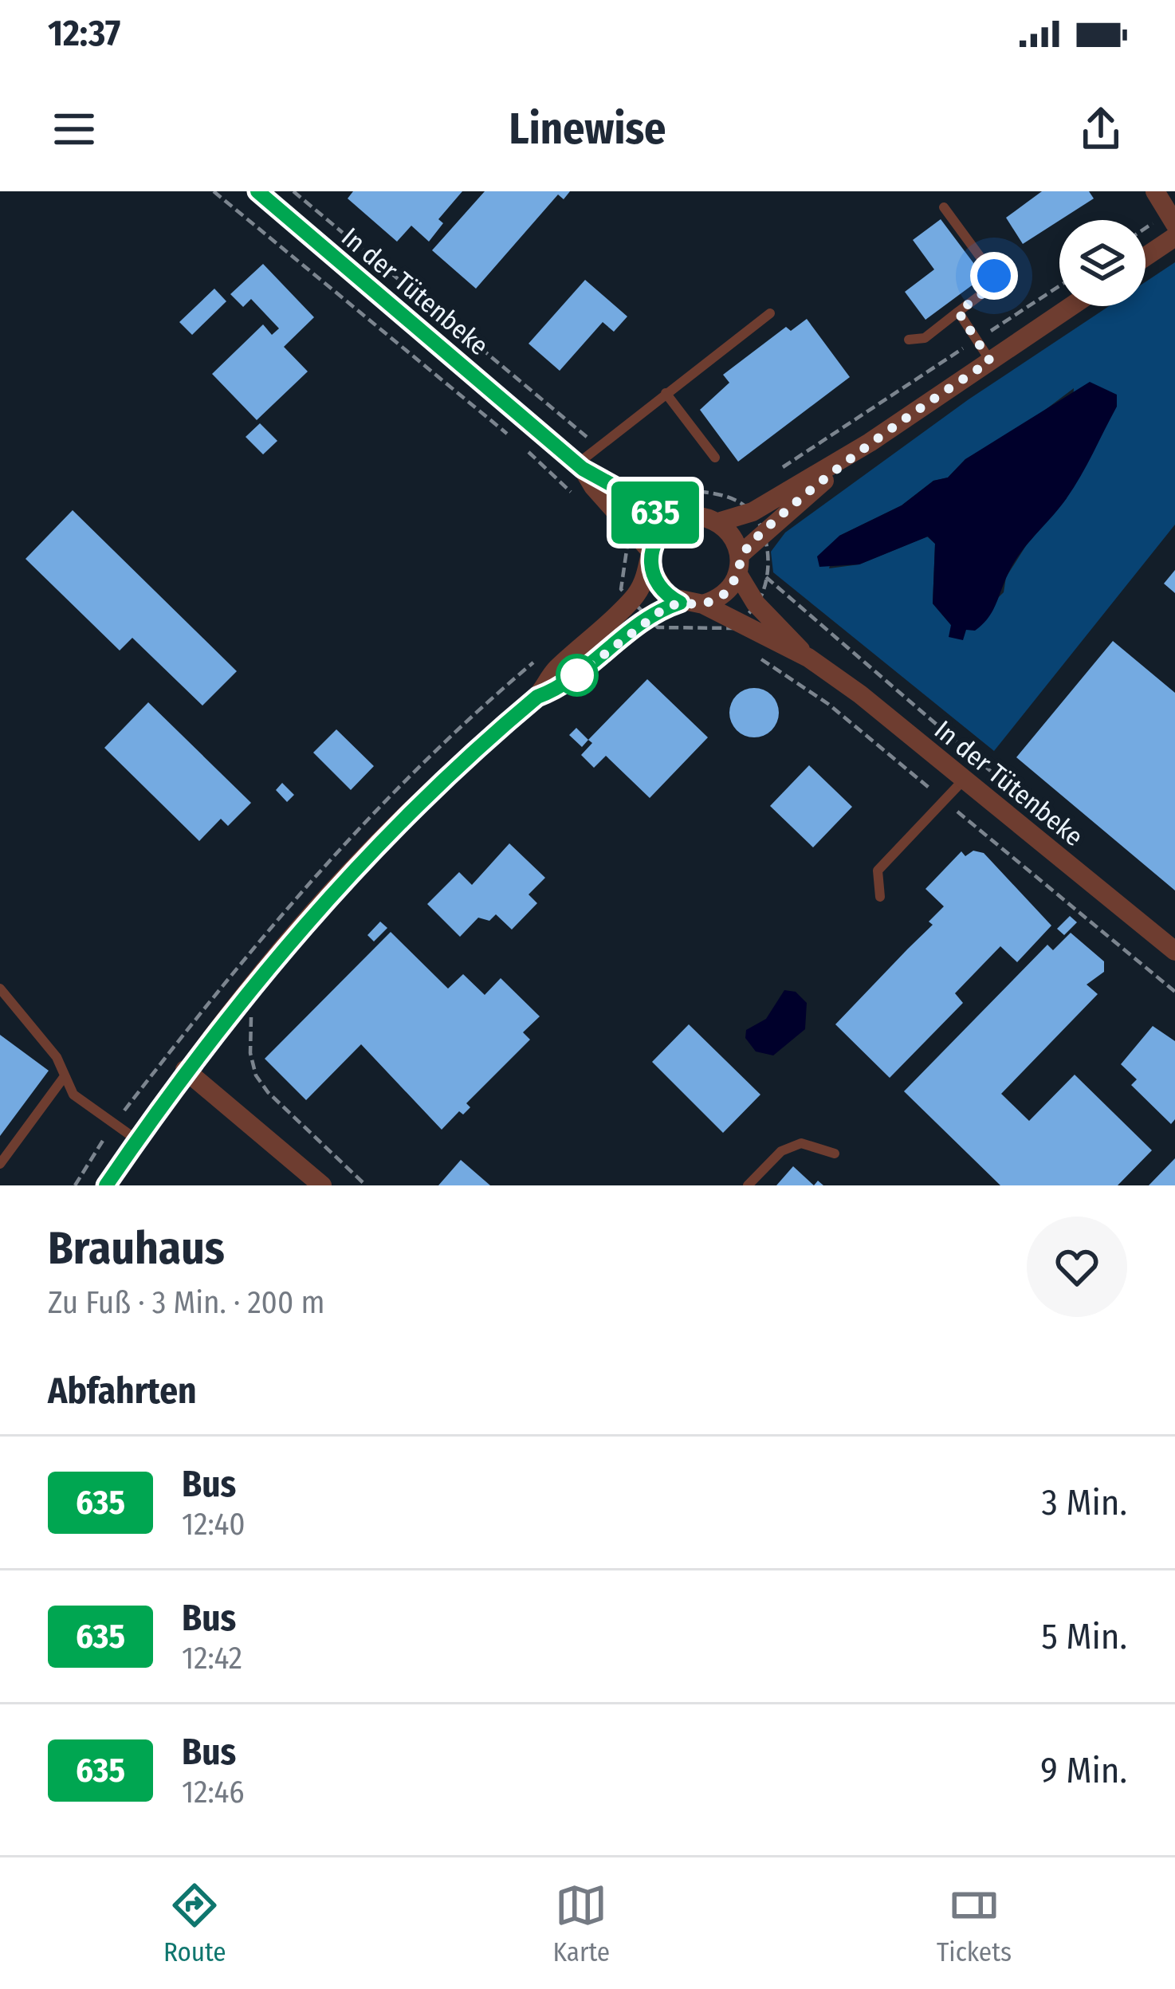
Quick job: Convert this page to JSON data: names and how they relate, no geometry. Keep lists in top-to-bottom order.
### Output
{
  "streets": {
    "street": ["In der Tütenbeke"]
  },
  "lines": ["bus line 635"],
  "page": {
    "status": "12:37",
    "header": "Linewise",
    "on_map": "635",
    "heading": [
      ["Brauhaus", "Zu Fuß · 3 Min. · 200 m"],
      "Abfahrten"
    ],
    "list": [
      {
        "mark": "635",
        "name": "Bus",
        "note": "12:40",
        "value": "3 Min."
      },
      {
        "mark": "635",
        "name": "Bus",
        "note": "12:42",
        "value": "5 Min."
      },
      {
        "mark": "635",
        "name": "Bus",
        "note": "12:46",
        "value": "9 Min."
      }
    ],
    "tabs": ["Route", "Karte", "Tickets"]
  }
}
